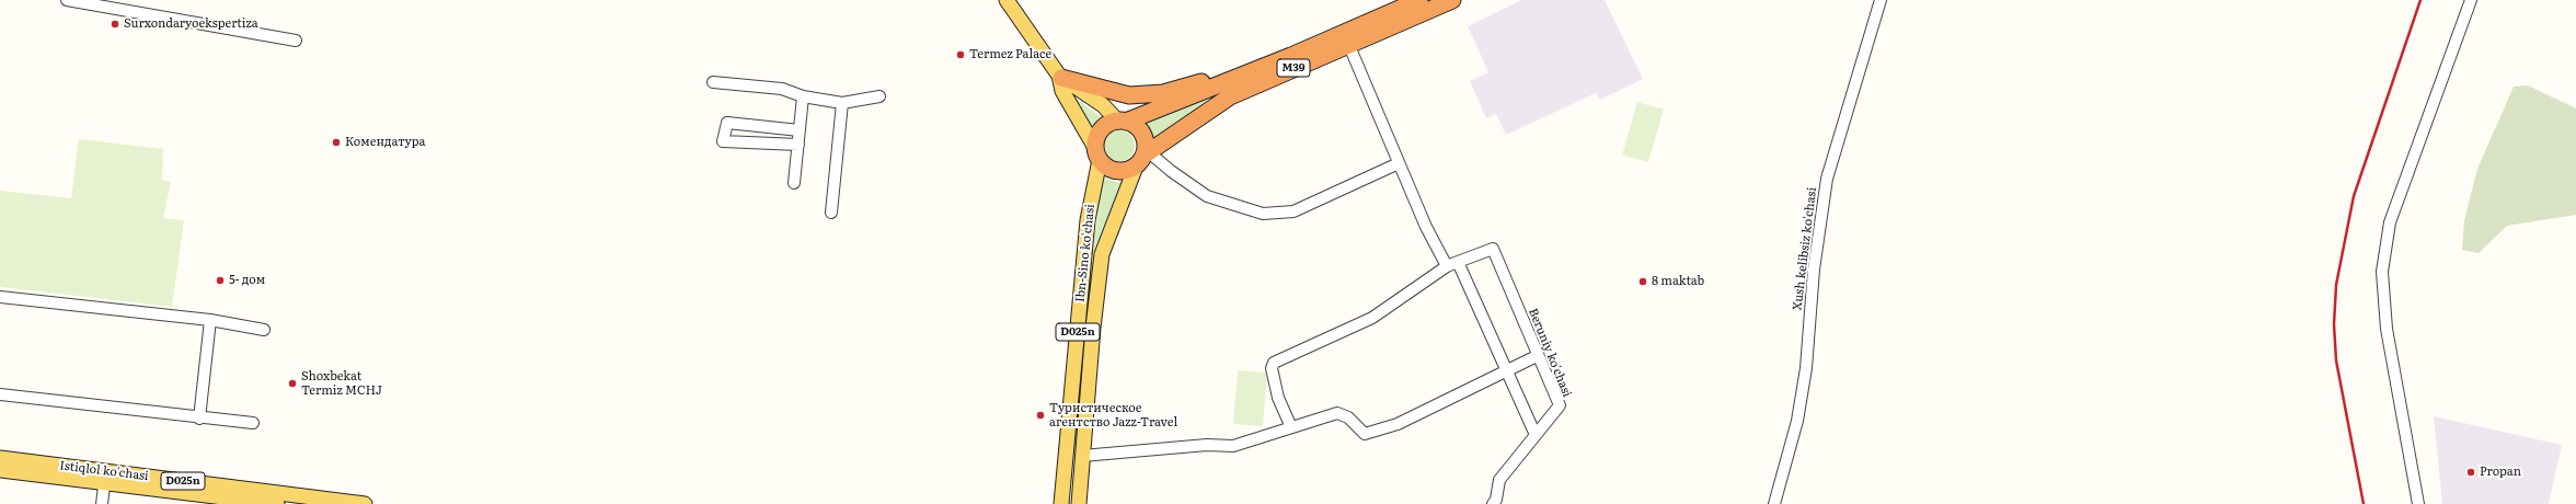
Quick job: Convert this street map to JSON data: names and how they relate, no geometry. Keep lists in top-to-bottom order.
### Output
{
  "streets": {
    "highway": ["M39"],
    "main road": ["Ibn-Sino ko'chasi", "D025n", "Istiqlol ko'chasi"],
    "street": ["Xush kelibsiz ko'chasi", "Beruniy ko'chasi"]
  },
  "crossings": [
    ["M39", "Ibn-Sino ko'chasi"]
  ],
  "places": [
    "Surxondaryoekspertiza",
    "Termez Palace",
    "Комендатура",
    "5- дом",
    "8 maktab",
    "Shoxbekat Termiz MCHJ",
    "Туристическое агентство Jazz-Travel",
    "Propan"
  ]
}
